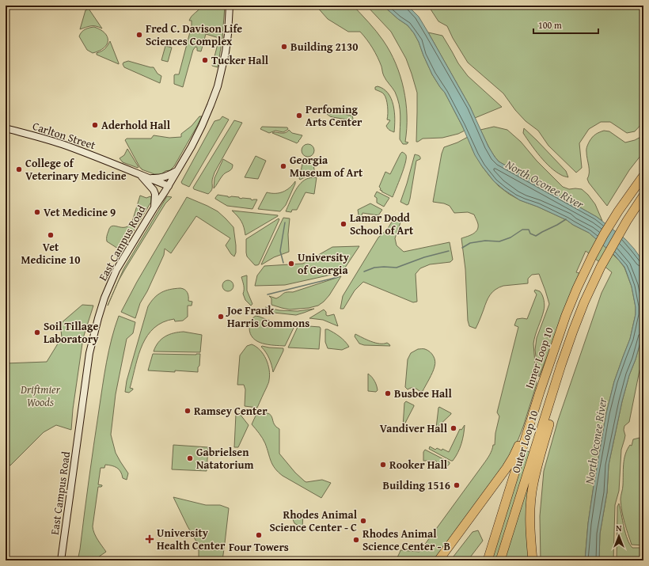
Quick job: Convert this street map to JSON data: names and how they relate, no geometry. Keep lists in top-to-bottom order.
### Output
{
  "streets": {
    "highway": ["Inner Loop 10", "Outer Loop 10"],
    "main road": ["Carlton Street", "East Campus Road"]
  },
  "crossings": [
    ["Carlton Street", "East Campus Road"]
  ],
  "water": ["North Oconee River"],
  "parks": ["Driftmier Woods"],
  "places": {
    "other": [
      "Fred C. Davison Life Sciences Complex",
      "Building 2130",
      "Tucker Hall",
      "Perfoming Arts Center",
      "Aderhold Hall",
      "Georgia Museum of Art",
      "College of Veterinary Medicine",
      "Vet Medicine 9",
      "Lamar Dodd School of Art",
      "Vet Medicine 10",
      "University of Georgia",
      "Joe Frank Harris Commons",
      "Soil Tillage Laboratory",
      "Busbee Hall",
      "Ramsey Center",
      "Vandiver Hall",
      "Gabrielsen Natatorium",
      "Rooker Hall",
      "Building 1516",
      "Rhodes Animal Science Center - C",
      "Four Towers",
      "Rhodes Animal Science Center - B"
    ],
    "health": ["University Health Center"]
  },
  "scale_bar": "100 m",
  "north": "top"
}
